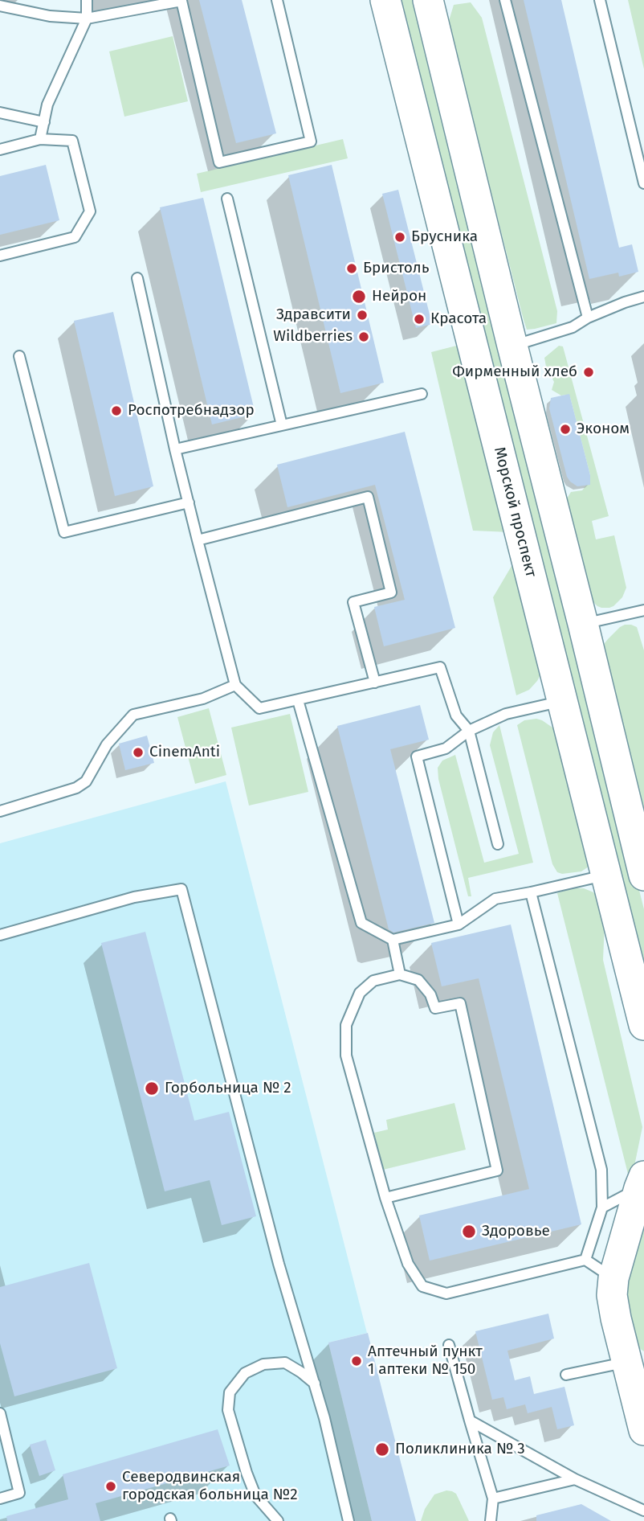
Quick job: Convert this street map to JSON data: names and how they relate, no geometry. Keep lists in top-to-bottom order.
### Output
{
  "streets": {
    "main road": ["Морской проспект"]
  },
  "places": [
    "Брусника",
    "Бристоль",
    "Нейрон",
    "Здравсити",
    "Красота",
    "Wildberries",
    "Фирменный хлеб",
    "Роспотребнадзор",
    "Эконом",
    "CinemAnti",
    "Горбольница № 2",
    "Здоровье",
    "Аптечный пункт 1 аптеки № 150",
    "Поликлиника № 3",
    "Северодвинская городская больница №2"
  ]
}
